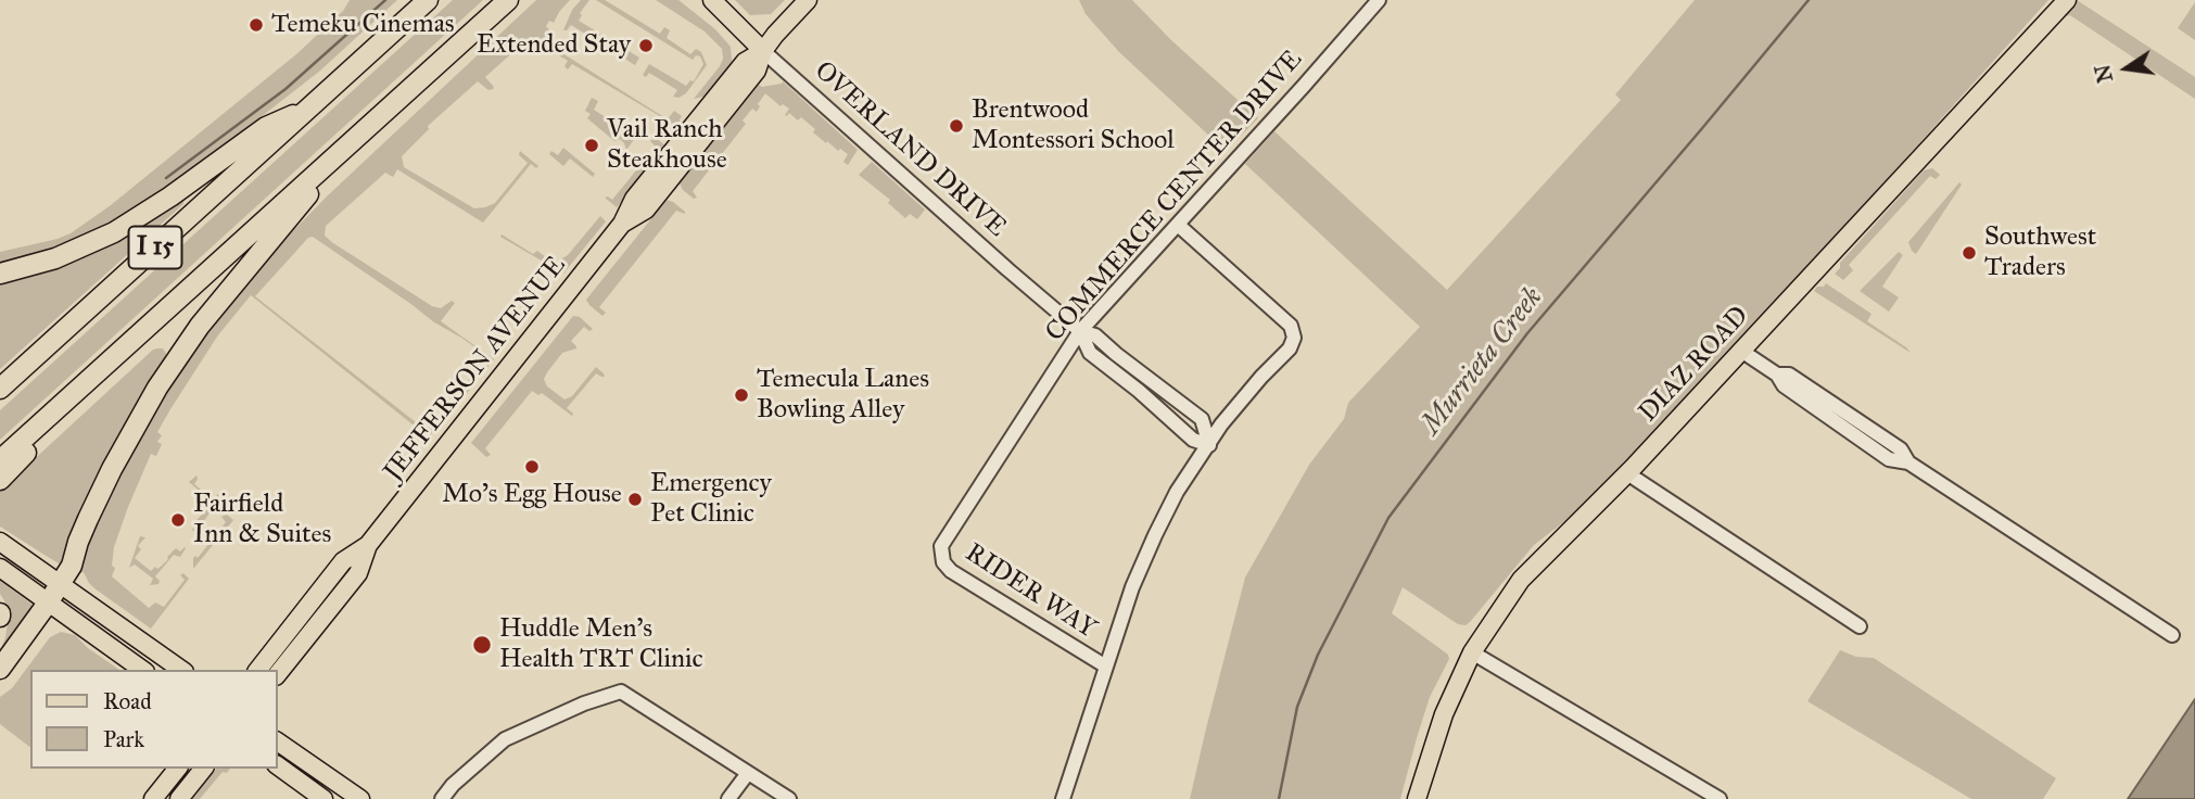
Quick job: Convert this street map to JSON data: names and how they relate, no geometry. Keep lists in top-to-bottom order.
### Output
{
  "streets": {
    "highway": ["I 15"],
    "main road": ["OVERLAND DRIVE", "DIAZ ROAD", "JEFFERSON AVENUE"],
    "street": ["COMMERCE CENTER DRIVE", "RIDER WAY"]
  },
  "crossings": [
    ["OVERLAND DRIVE", "COMMERCE CENTER DRIVE"],
    ["OVERLAND DRIVE", "JEFFERSON AVENUE"],
    ["COMMERCE CENTER DRIVE", "RIDER WAY"]
  ],
  "water": ["Murrieta Creek"],
  "places": [
    "Temeku Cinemas",
    "Extended Stay",
    "Brentwood Montessori School",
    "Vail Ranch Steakhouse",
    "Southwest Traders",
    "Temecula Lanes Bowling Alley",
    "Mo's Egg House",
    "Emergency Pet Clinic",
    "Fairfield Inn & Suites",
    "Huddle Men's Health TRT Clinic"
  ],
  "legend": ["Road", "Park"],
  "north": "left"
}
